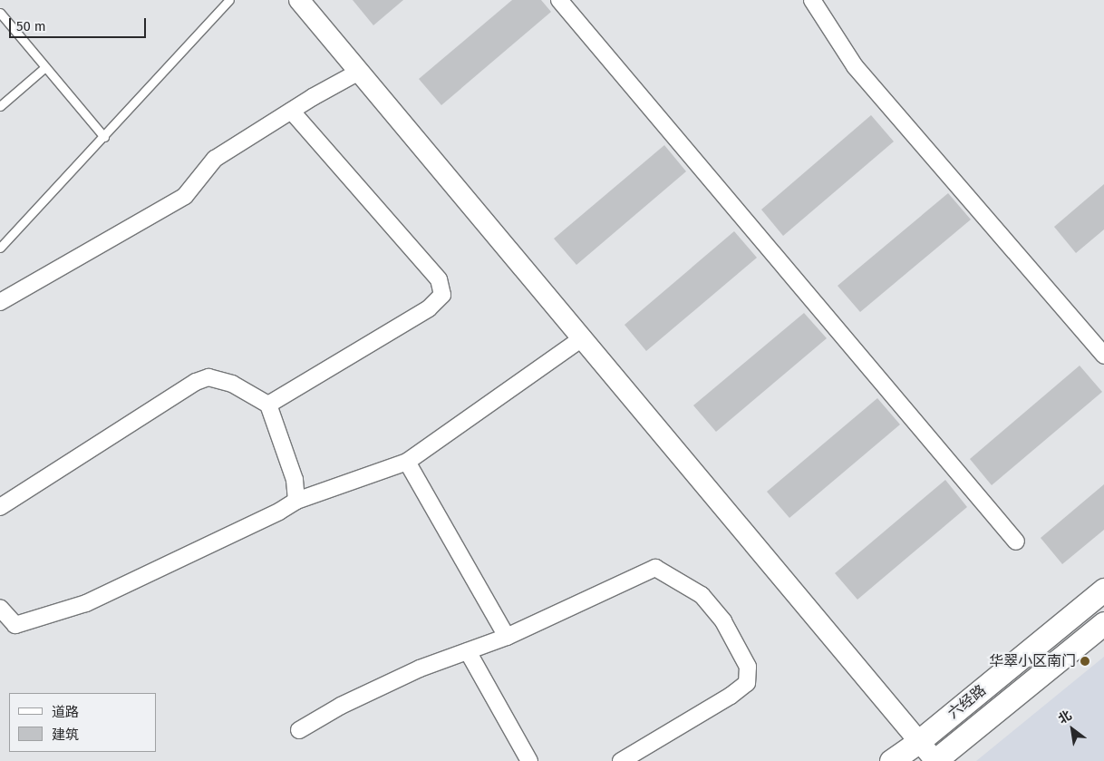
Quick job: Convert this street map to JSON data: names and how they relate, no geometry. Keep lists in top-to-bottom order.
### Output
{
  "streets": {
    "main road": ["六经路"]
  },
  "places": ["华翠小区南门"],
  "legend": ["道路", "建筑"],
  "scale_bar": "50 m",
  "north": "top left"
}
